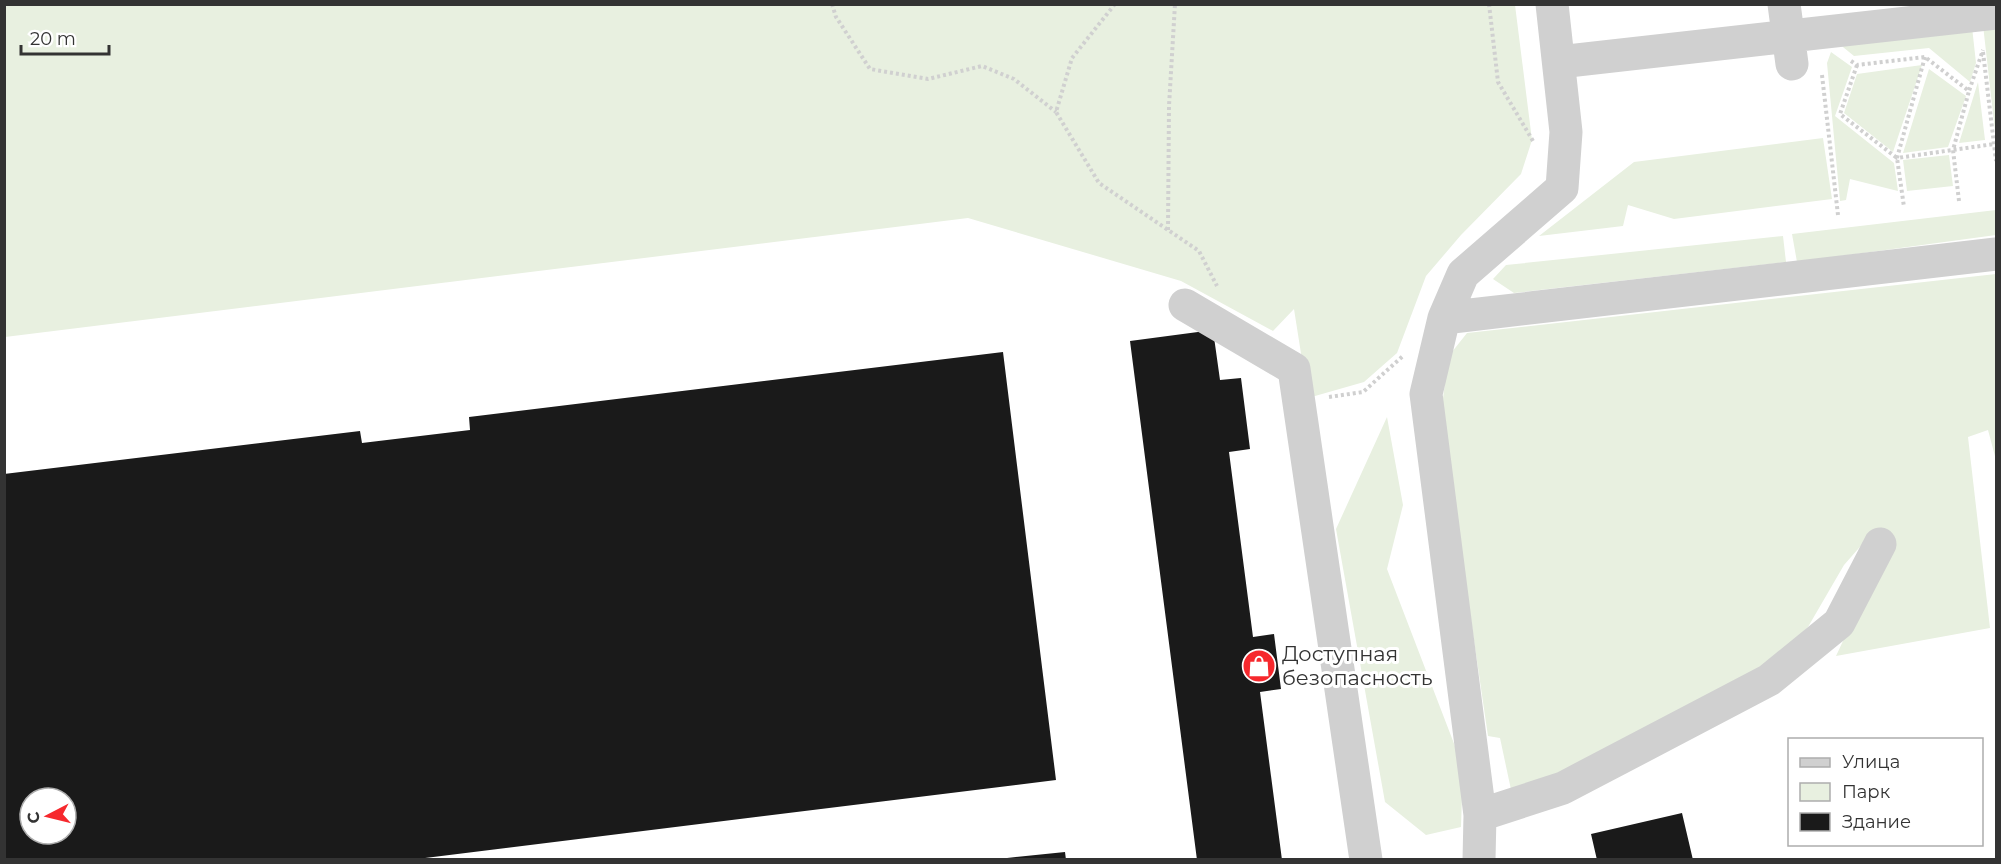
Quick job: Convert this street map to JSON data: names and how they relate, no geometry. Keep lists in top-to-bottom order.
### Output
{
  "places": {
    "shop": ["Доступная безопасность"]
  },
  "legend": ["Улица", "Парк", "Здание"],
  "scale_bar": "20 m",
  "north": "left"
}
